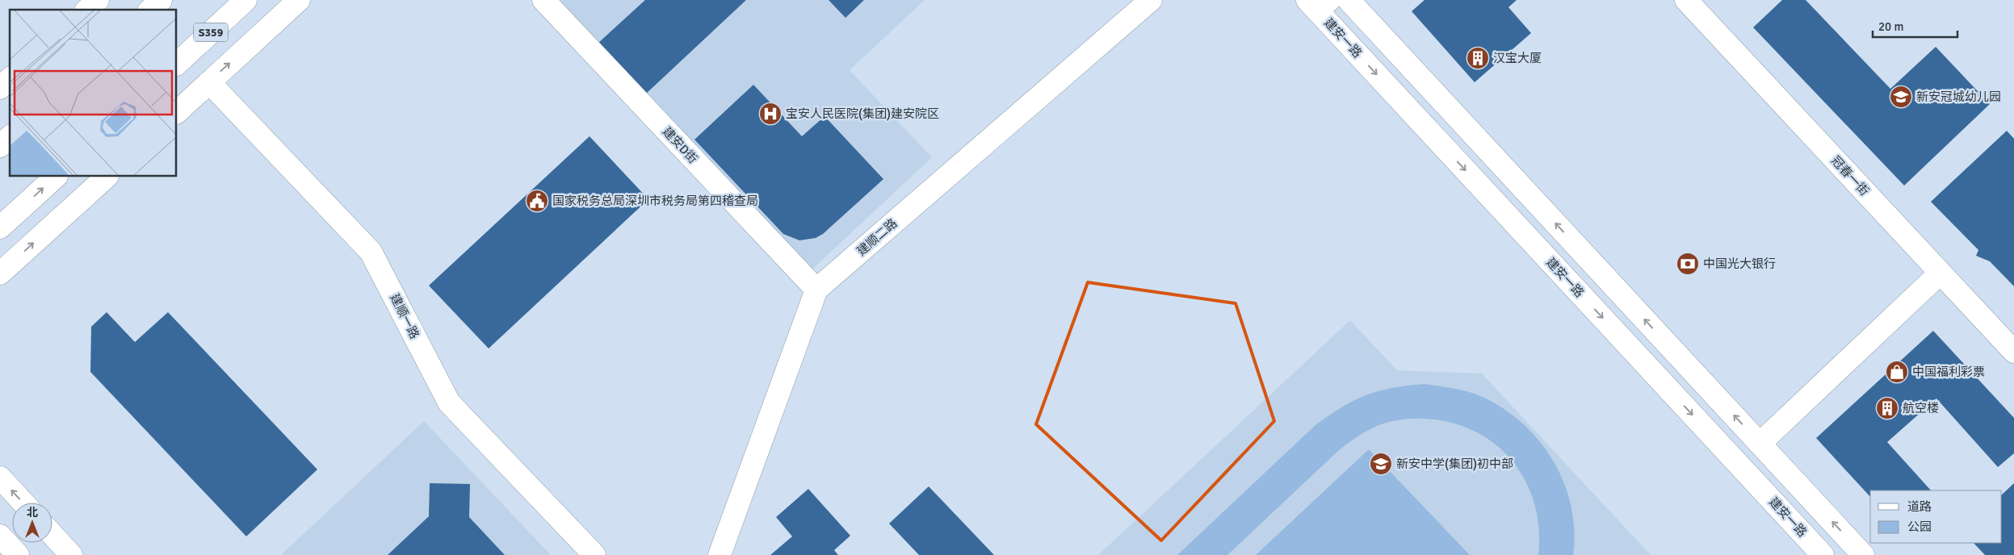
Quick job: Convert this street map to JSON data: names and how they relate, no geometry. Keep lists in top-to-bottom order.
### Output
{
  "streets": {
    "main road": [
      "S359",
      "建安一路",
      "建安D街",
      "冠春一街",
      "建顺二路",
      "建顺一路"
    ]
  },
  "crossings": [
    ["建安D街", "建顺二路"]
  ],
  "places": {
    "building": ["汉宝大厦", "航空楼"],
    "school or university": ["新安冠城幼儿园", "新安中学(集团)初中部"],
    "hospital": ["宝安人民医院(集团)建安院区"],
    "public building": ["国家税务总局深圳市税务局第四稽查局"],
    "bank": ["中国光大银行"],
    "shop": ["中国福利彩票"]
  },
  "legend": ["道路", "公园"],
  "scale_bar": "20 m",
  "north": "top"
}
